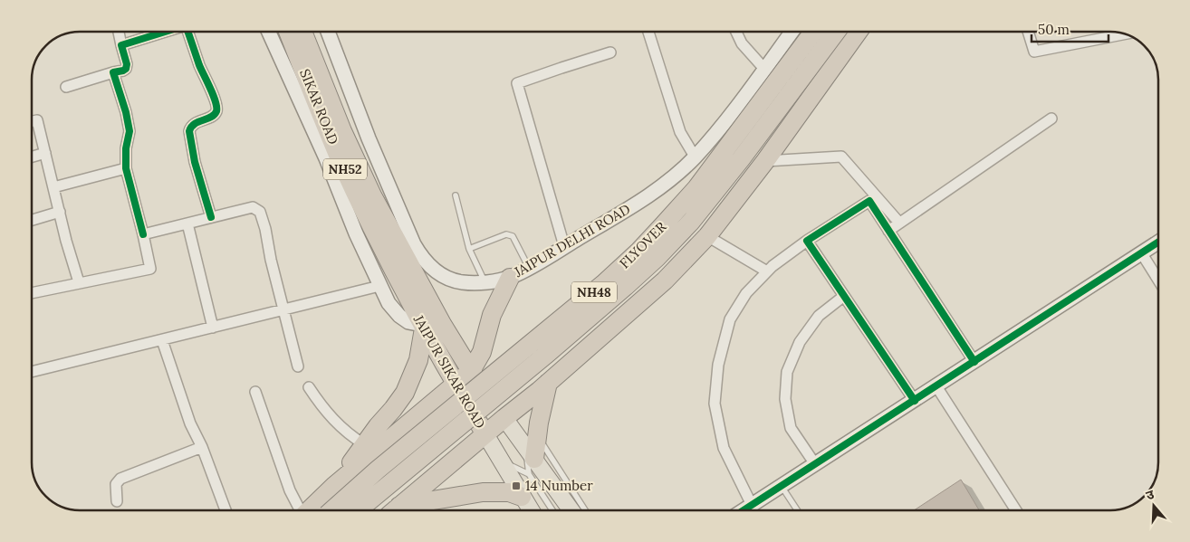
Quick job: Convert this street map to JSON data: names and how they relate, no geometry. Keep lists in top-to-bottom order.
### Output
{
  "streets": {
    "highway": [
      "SIKAR ROAD",
      "NH52",
      "FLYOVER",
      "NH48",
      "JAIPUR SIKAR ROAD"
    ],
    "main road": ["JAIPUR DELHI ROAD"]
  },
  "crossings": [
    ["SIKAR ROAD", "JAIPUR SIKAR ROAD"]
  ],
  "places": {
    "transit": ["14 Number"]
  },
  "scale_bar": "50 m",
  "north": "top"
}
